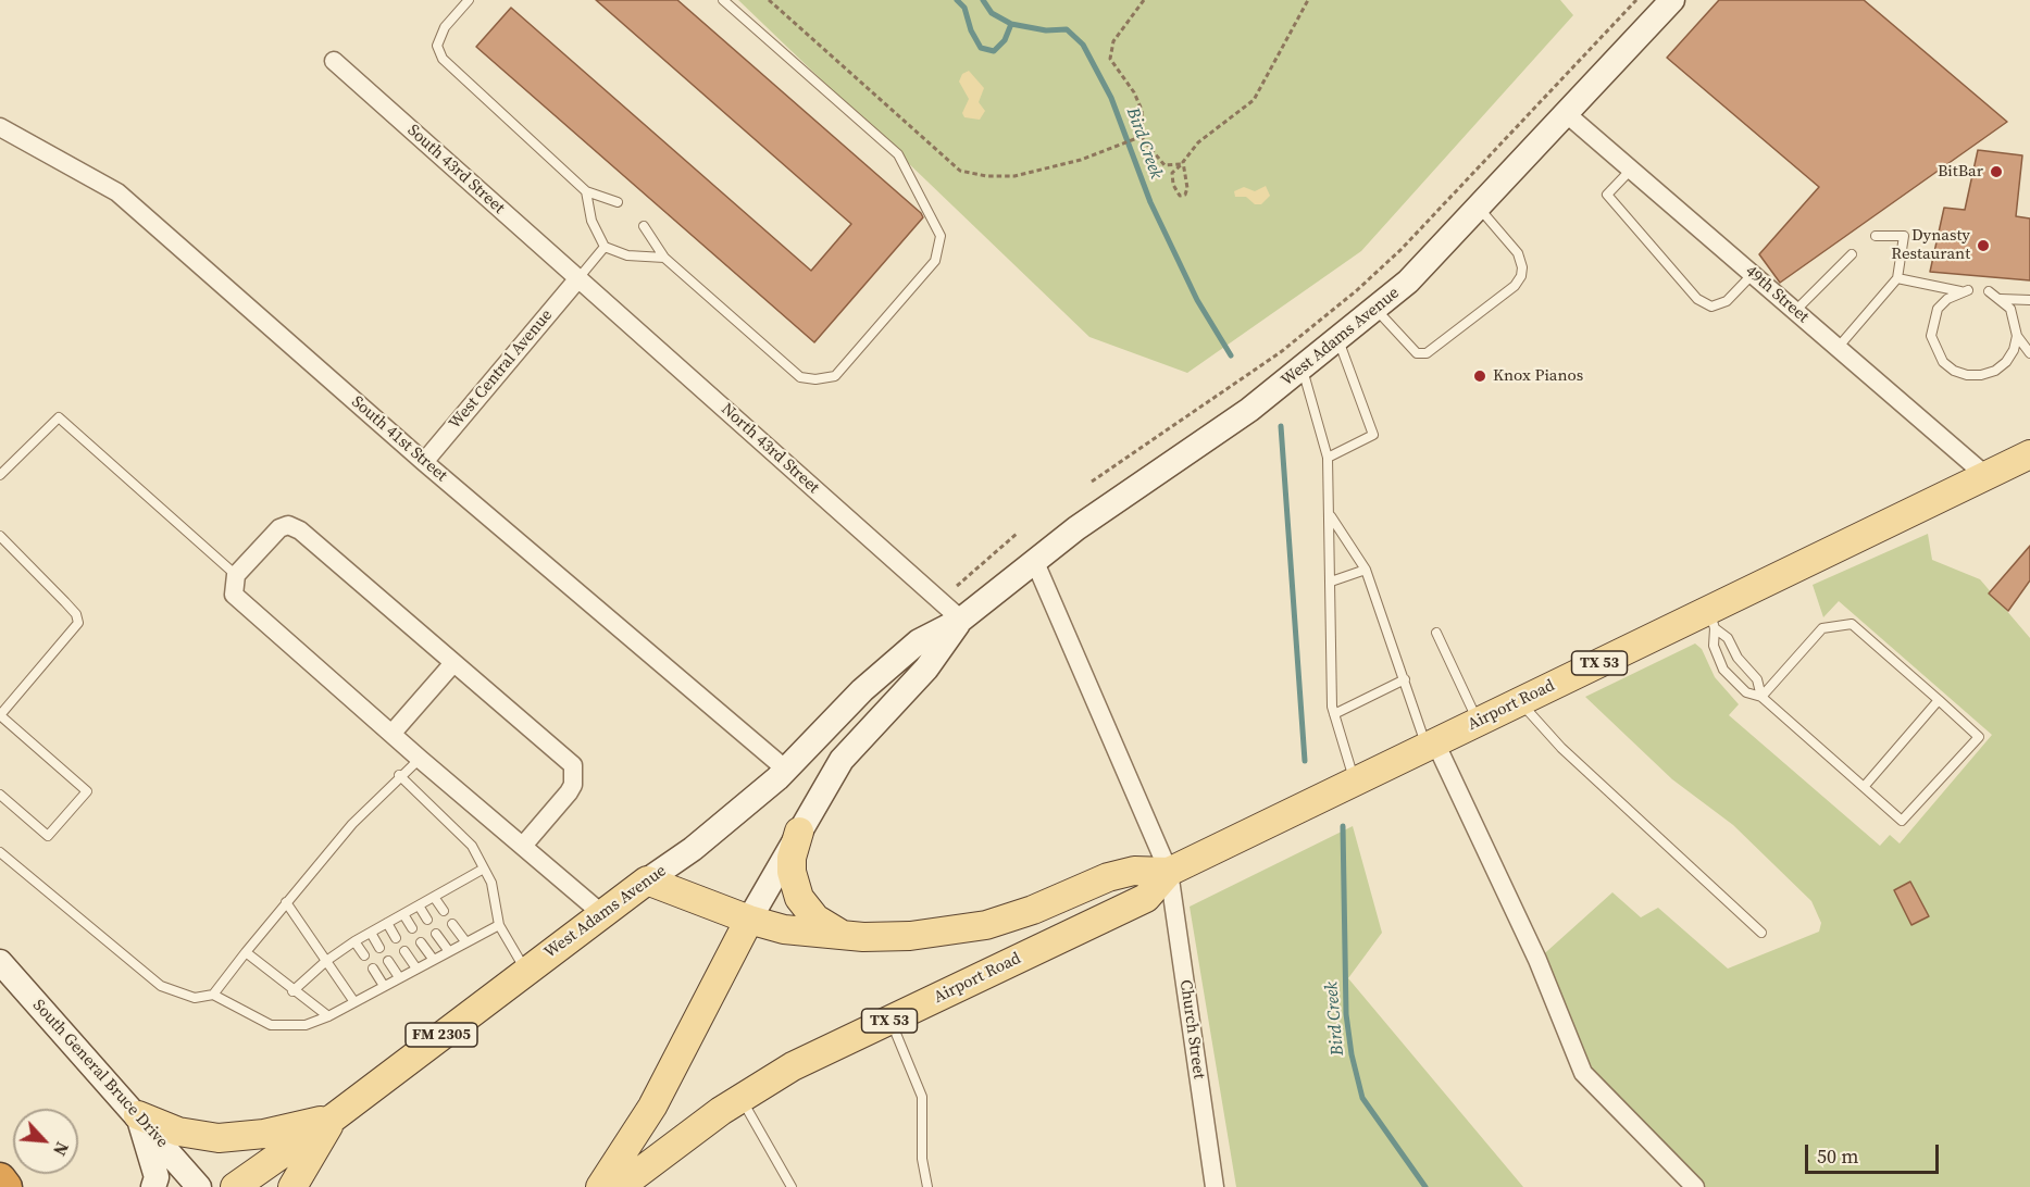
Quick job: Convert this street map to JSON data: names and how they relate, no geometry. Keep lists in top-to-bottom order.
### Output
{
  "streets": {
    "main road": [
      "West Adams Avenue",
      "TX 53",
      "Airport Road",
      "FM 2305",
      "South General Bruce Drive"
    ],
    "street": [
      "South 43rd Street",
      "49th Street",
      "West Central Avenue",
      "South 41st Street",
      "North 43rd Street",
      "Church Street"
    ]
  },
  "crossings": [
    ["South 43rd Street", "West Central Avenue"],
    ["South 43rd Street", "North 43rd Street"],
    ["49th Street", "West Adams Avenue"],
    ["49th Street", "Airport Road"],
    ["West Adams Avenue", "South 41st Street"],
    ["West Adams Avenue", "North 43rd Street"],
    ["West Adams Avenue", "Airport Road"],
    ["West Central Avenue", "South 41st Street"],
    ["West Central Avenue", "North 43rd Street"],
    ["Airport Road", "Church Street"]
  ],
  "water": ["Bird Creek"],
  "places": ["BitBar", "Dynasty Restaurant", "Knox Pianos"],
  "scale_bar": "50 m",
  "north": "bottom right"
}
